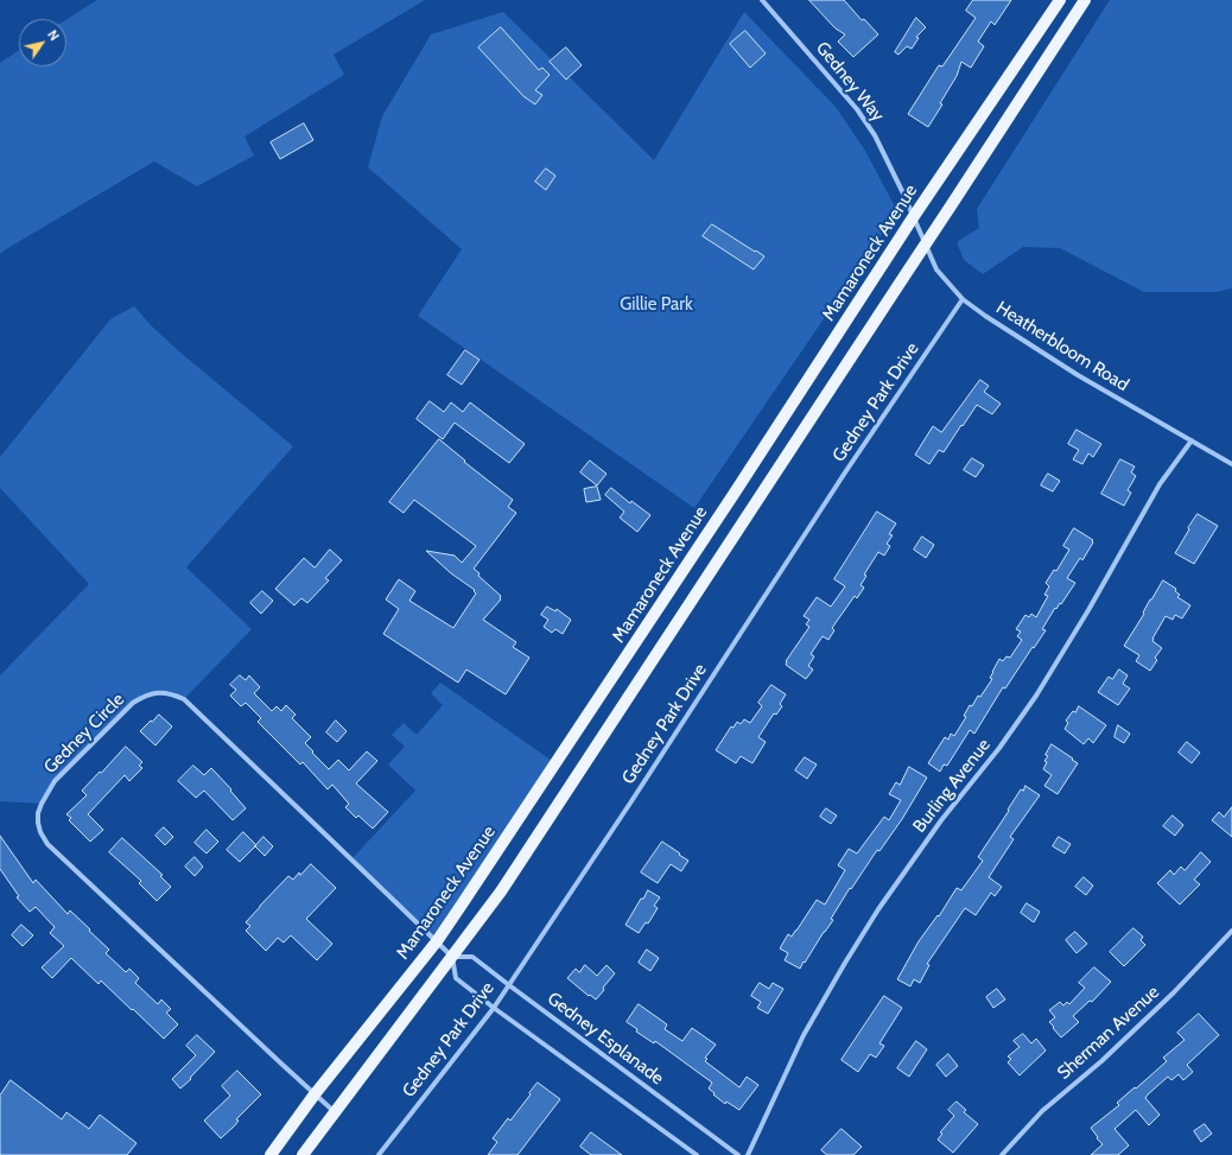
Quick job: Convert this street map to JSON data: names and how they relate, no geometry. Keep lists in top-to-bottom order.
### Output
{
  "streets": {
    "main road": ["Mamaroneck Avenue"],
    "street": [
      "Gedney Way",
      "Heatherbloom Road",
      "Gedney Park Drive",
      "Gedney Circle",
      "Burling Avenue",
      "Sherman Avenue",
      "Gedney Esplanade"
    ]
  },
  "crossings": [
    ["Gedney Way", "Mamaroneck Avenue"],
    ["Gedney Way", "Heatherbloom Road"],
    ["Mamaroneck Avenue", "Heatherbloom Road"],
    ["Mamaroneck Avenue", "Gedney Circle"],
    ["Heatherbloom Road", "Gedney Park Drive"],
    ["Heatherbloom Road", "Burling Avenue"],
    ["Gedney Park Drive", "Gedney Esplanade"]
  ],
  "parks": ["Gillie Park"],
  "north": "top right"
}
